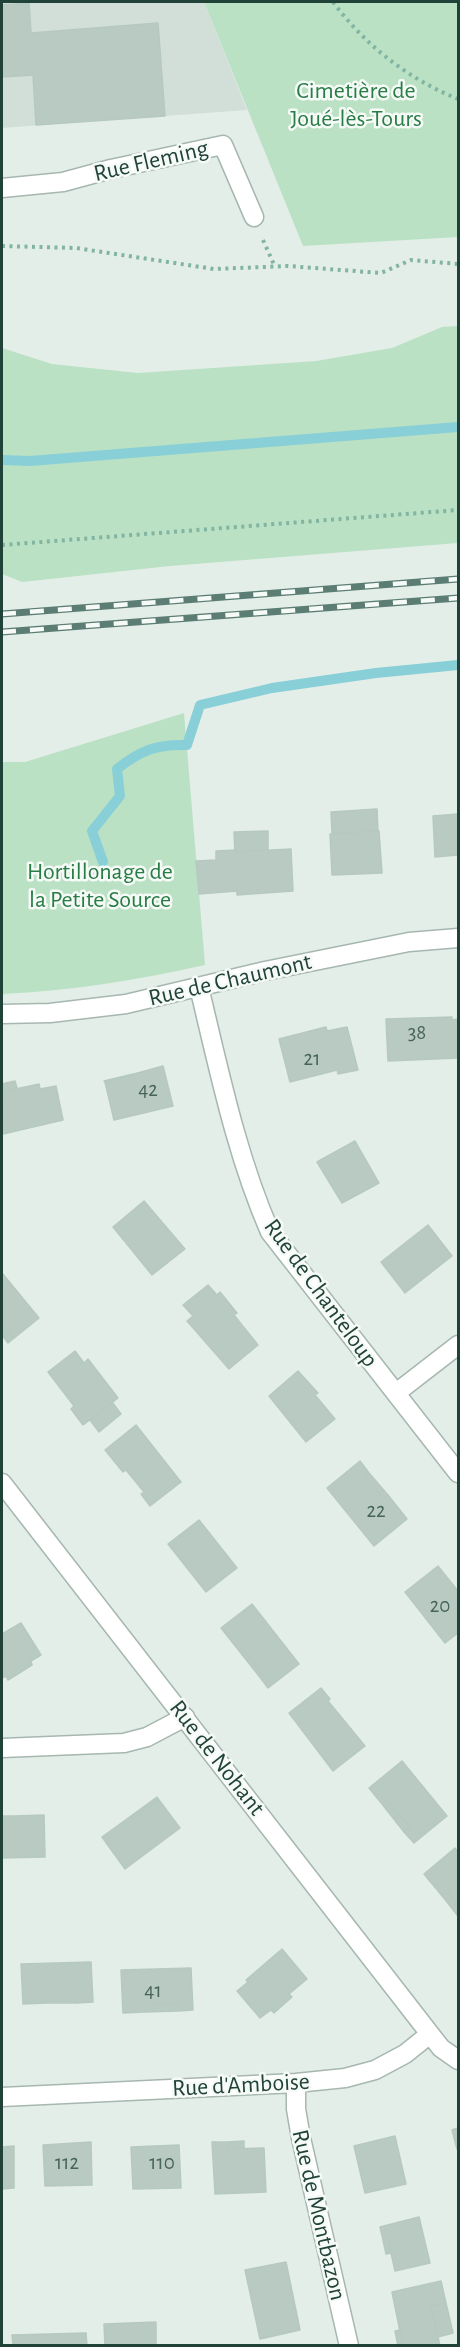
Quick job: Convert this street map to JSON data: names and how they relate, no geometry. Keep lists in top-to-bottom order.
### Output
{
  "streets": {
    "street": [
      "Rue Fleming",
      "Rue de Chaumont",
      "Rue de Chanteloup",
      "Rue de Nohant",
      "Rue d'Amboise",
      "Rue de Montbazon"
    ]
  },
  "crossings": [
    ["Rue de Chaumont", "Rue de Chanteloup"],
    ["Rue de Nohant", "Rue d'Amboise"],
    ["Rue d'Amboise", "Rue de Montbazon"]
  ],
  "parks": ["Cimetière de Joué-lès-Tours", "Hortillonage de la Petite Source"],
  "house_numbers": [
    "38",
    "21",
    "42",
    "22",
    "20",
    "41",
    "112",
    "110"
  ]
}
